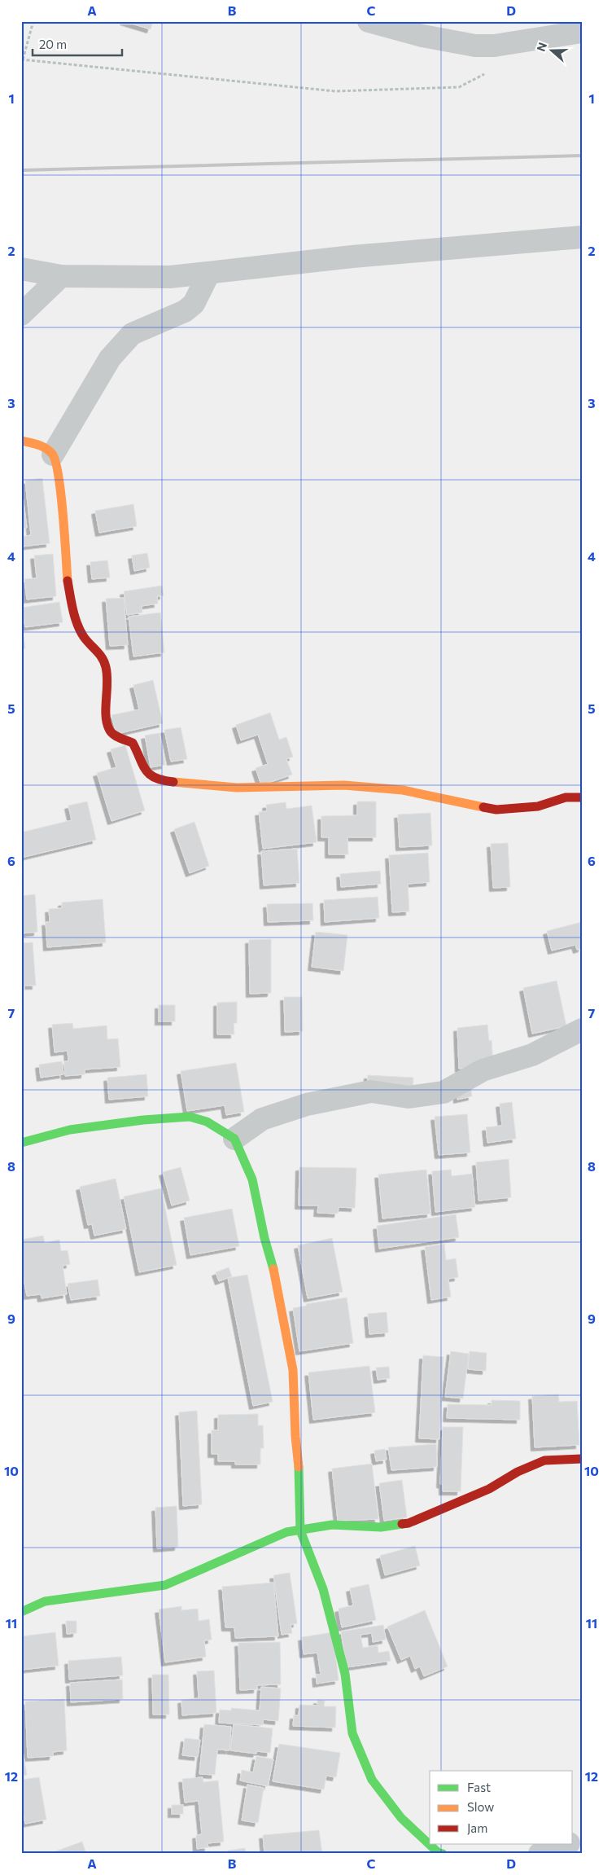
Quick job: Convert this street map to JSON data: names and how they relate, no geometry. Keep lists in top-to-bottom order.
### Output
{
  "legend": ["Fast", "Slow", "Jam"],
  "scale_bar": "20 m",
  "north": "left",
  "grid": {
    "columns": [
      "A",
      "B",
      "C",
      "D"
    ],
    "rows": [
      "1",
      "2",
      "3",
      "4",
      "5",
      "6",
      "7",
      "8",
      "9",
      "10",
      "11",
      "12"
    ]
  }
}
